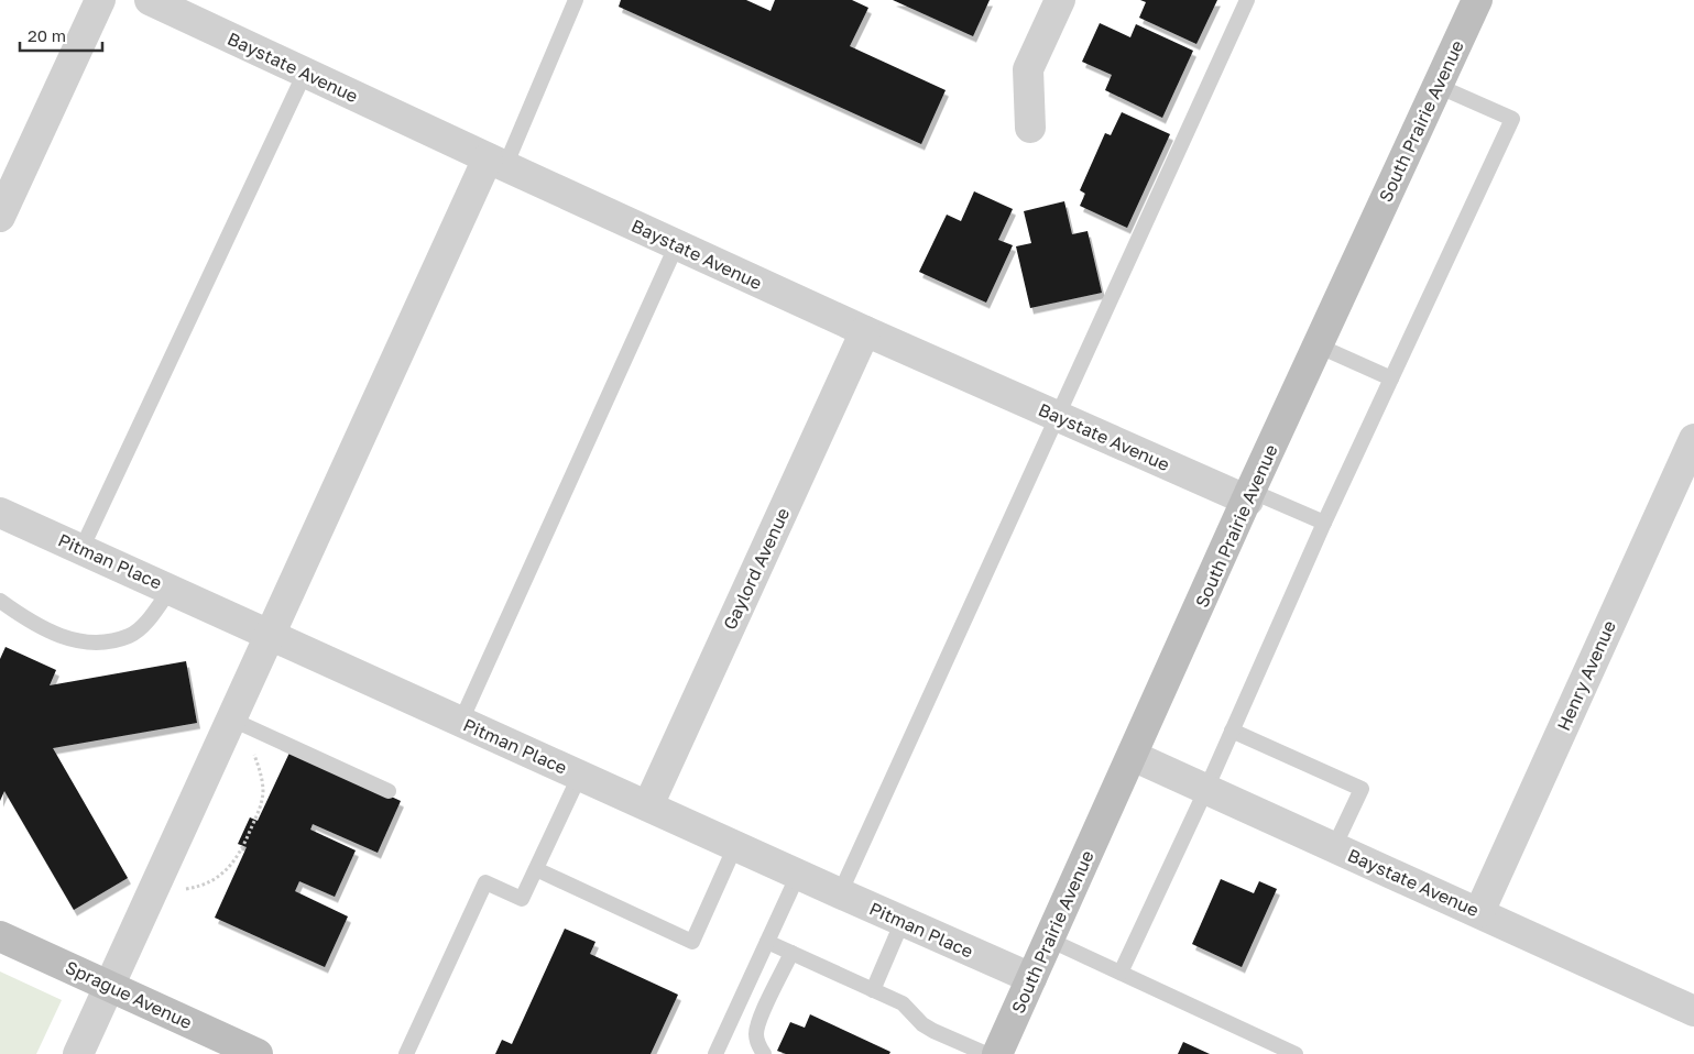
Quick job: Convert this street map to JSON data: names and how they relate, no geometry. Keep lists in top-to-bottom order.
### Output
{
  "streets": {
    "main road": ["South Prairie Avenue", "Sprague Avenue"],
    "street": [
      "Baystate Avenue",
      "Pitman Place",
      "Gaylord Avenue",
      "Henry Avenue"
    ]
  },
  "crossings": [
    ["Baystate Avenue", "South Prairie Avenue"],
    ["Baystate Avenue", "Gaylord Avenue"],
    ["Baystate Avenue", "Henry Avenue"],
    ["South Prairie Avenue", "Pitman Place"],
    ["Pitman Place", "Gaylord Avenue"]
  ],
  "scale_bar": "20 m"
}
